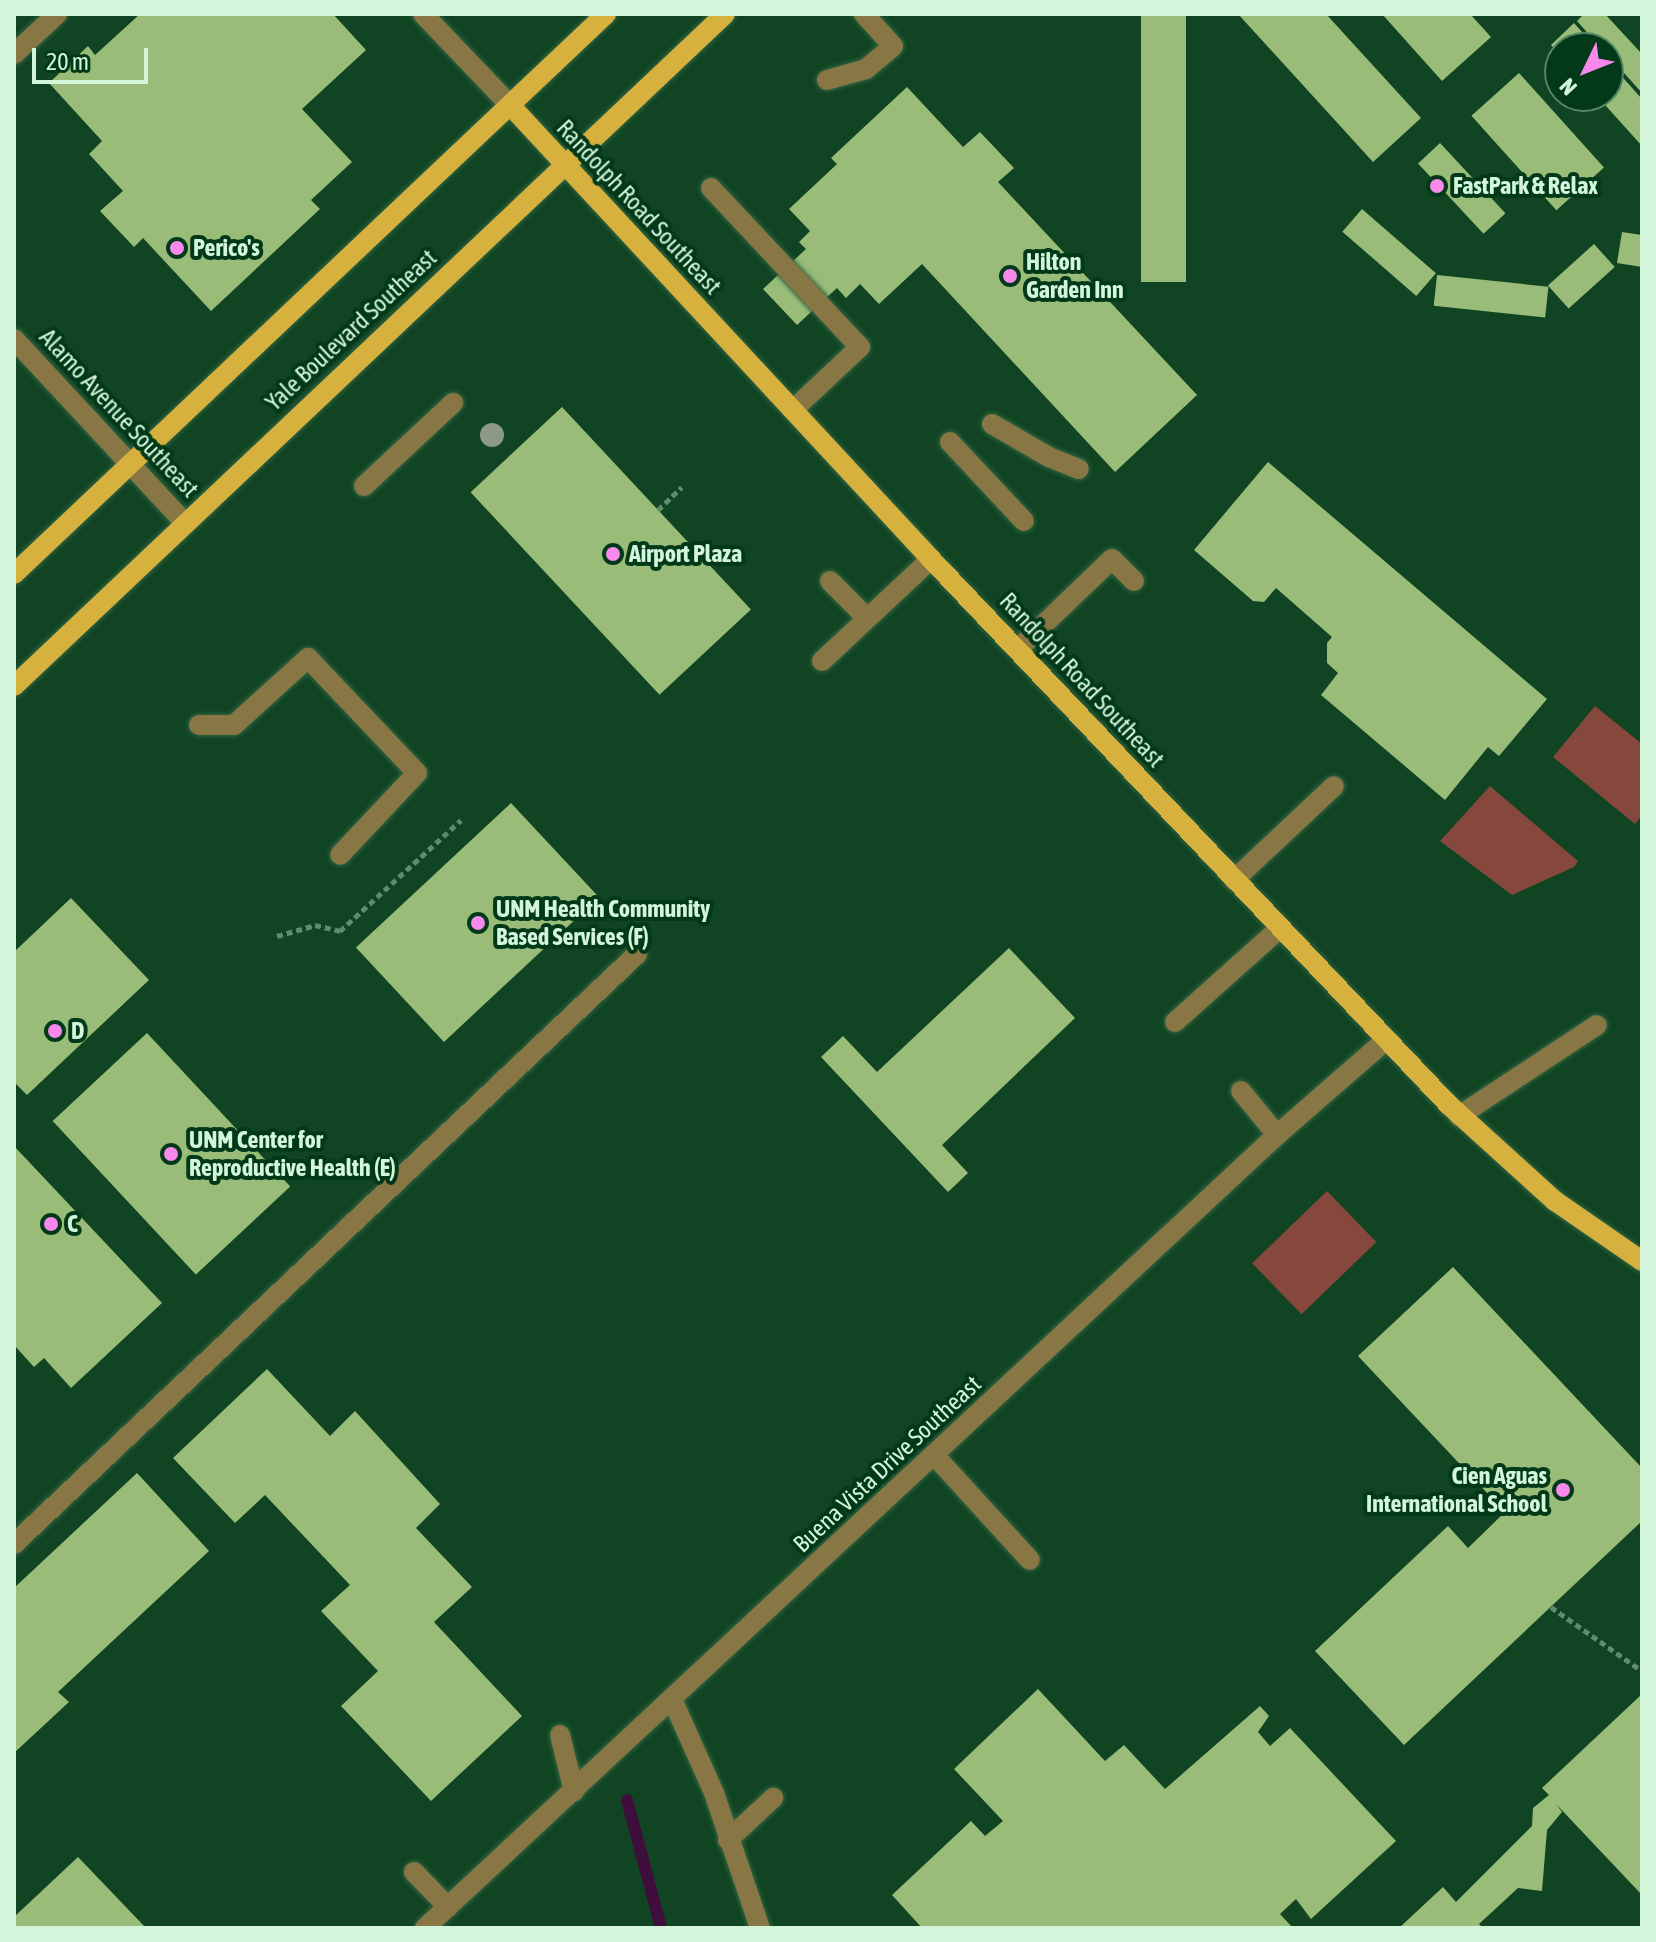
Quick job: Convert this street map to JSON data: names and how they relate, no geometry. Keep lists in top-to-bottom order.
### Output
{
  "streets": {
    "main road": ["Randolph Road Southeast", "Yale Boulevard Southeast"],
    "street": ["Alamo Avenue Southeast", "Buena Vista Drive Southeast"]
  },
  "crossings": [
    ["Randolph Road Southeast", "Yale Boulevard Southeast"],
    ["Randolph Road Southeast", "Buena Vista Drive Southeast"],
    ["Yale Boulevard Southeast", "Alamo Avenue Southeast"]
  ],
  "places": [
    "FastPark & Relax",
    "Perico's",
    "Hilton Garden Inn",
    "Airport Plaza",
    "UNM Health Community Based Services (F)",
    "D",
    "UNM Center for Reproductive Health (E)",
    "C",
    "Cien Aguas International School"
  ],
  "scale_bar": "20 m",
  "north": "bottom left"
}
